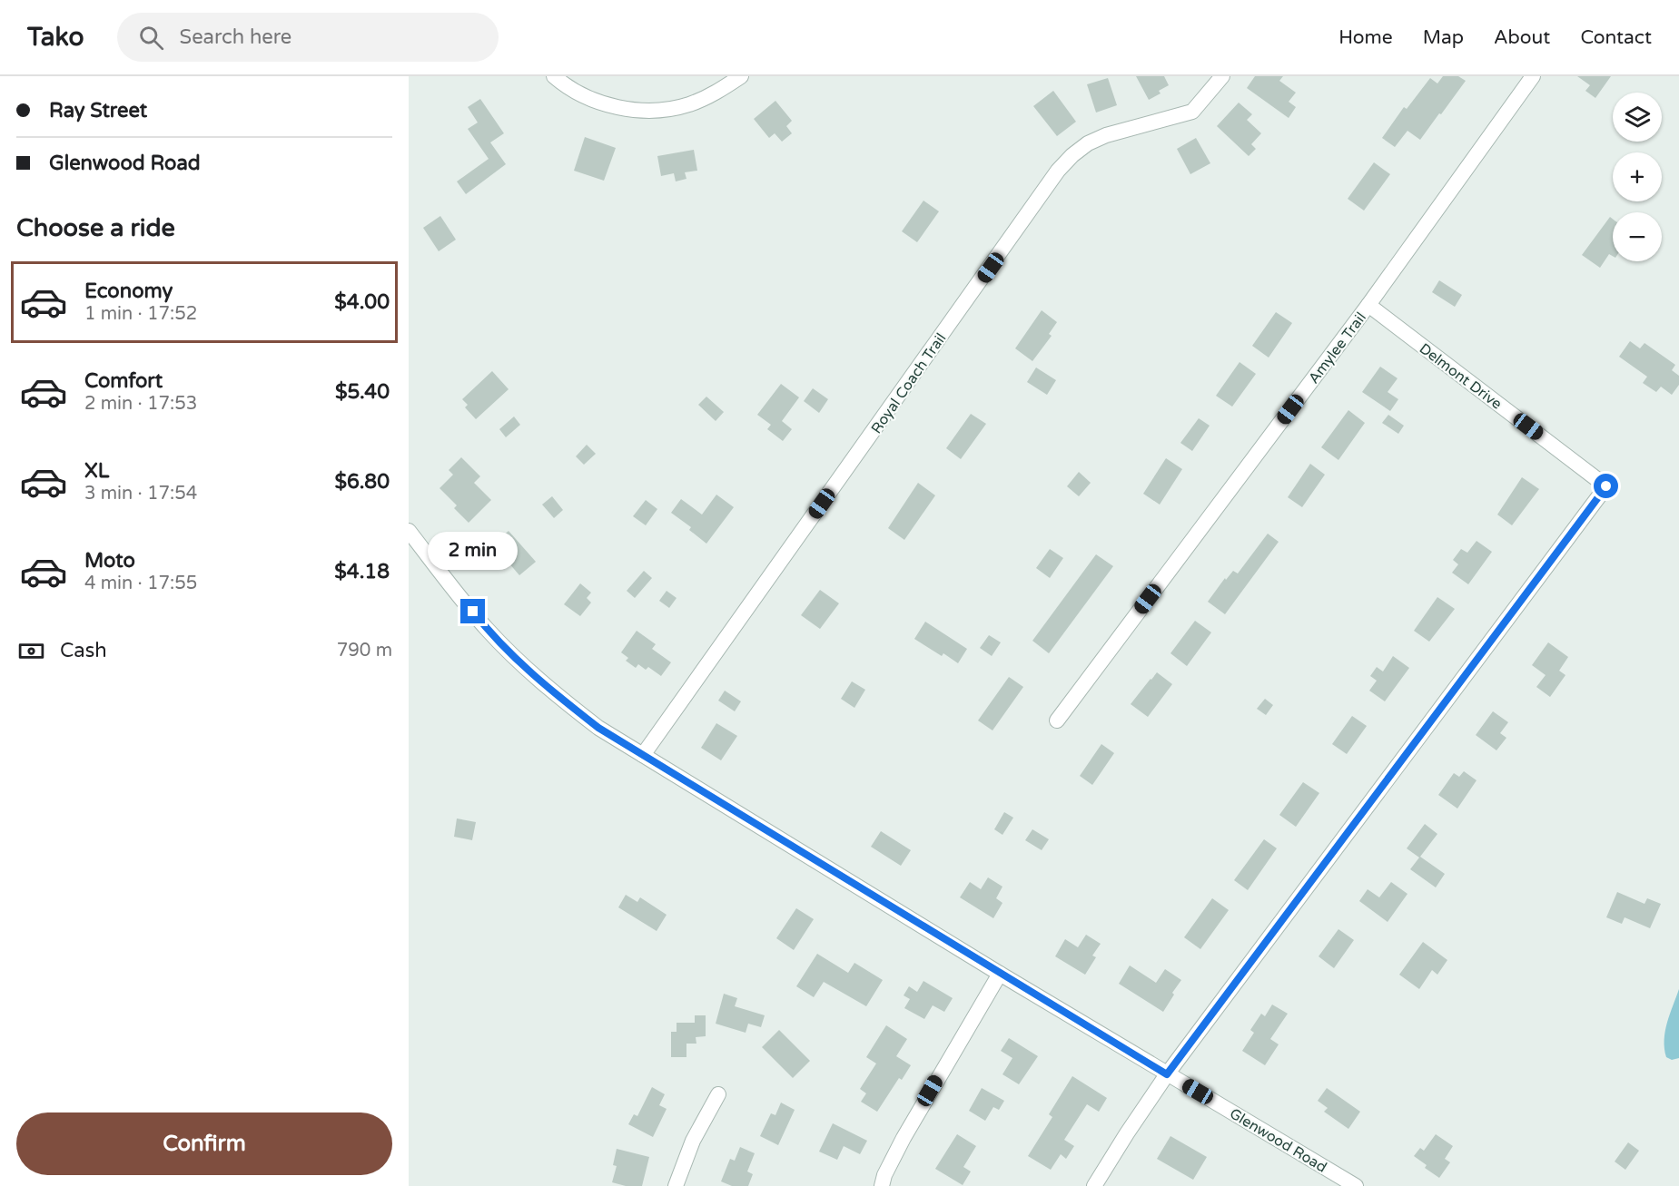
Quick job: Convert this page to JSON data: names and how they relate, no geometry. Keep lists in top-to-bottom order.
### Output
{
  "streets": {
    "street": [
      "Amylee Trail",
      "Delmont Drive",
      "Royal Coach Trail",
      "Glenwood Road"
    ]
  },
  "crossings": [
    ["Amylee Trail", "Delmont Drive"],
    ["Delmont Drive", "Glenwood Road"],
    ["Royal Coach Trail", "Glenwood Road"]
  ],
  "page": {
    "header": "Tako",
    "search": "Search here",
    "nav": [
      "Home",
      "Map",
      "About",
      "Contact"
    ],
    "banner": ["Ray Street", "Glenwood Road"],
    "map_buttons": ["+", "−"],
    "heading": "Choose a ride",
    "list": [
      {
        "name": "Economy",
        "note": "1 min · 17:52",
        "value": "$4.00"
      },
      {
        "name": "Comfort",
        "note": "2 min · 17:53",
        "value": "$5.40"
      },
      {
        "name": "XL",
        "note": "3 min · 17:54",
        "value": "$6.80"
      },
      {
        "name": "Moto",
        "note": "4 min · 17:55",
        "value": "$4.18"
      }
    ],
    "bubble": "2 min",
    "pay": ["Cash", "790 m"],
    "buttons": "Confirm"
  }
}
